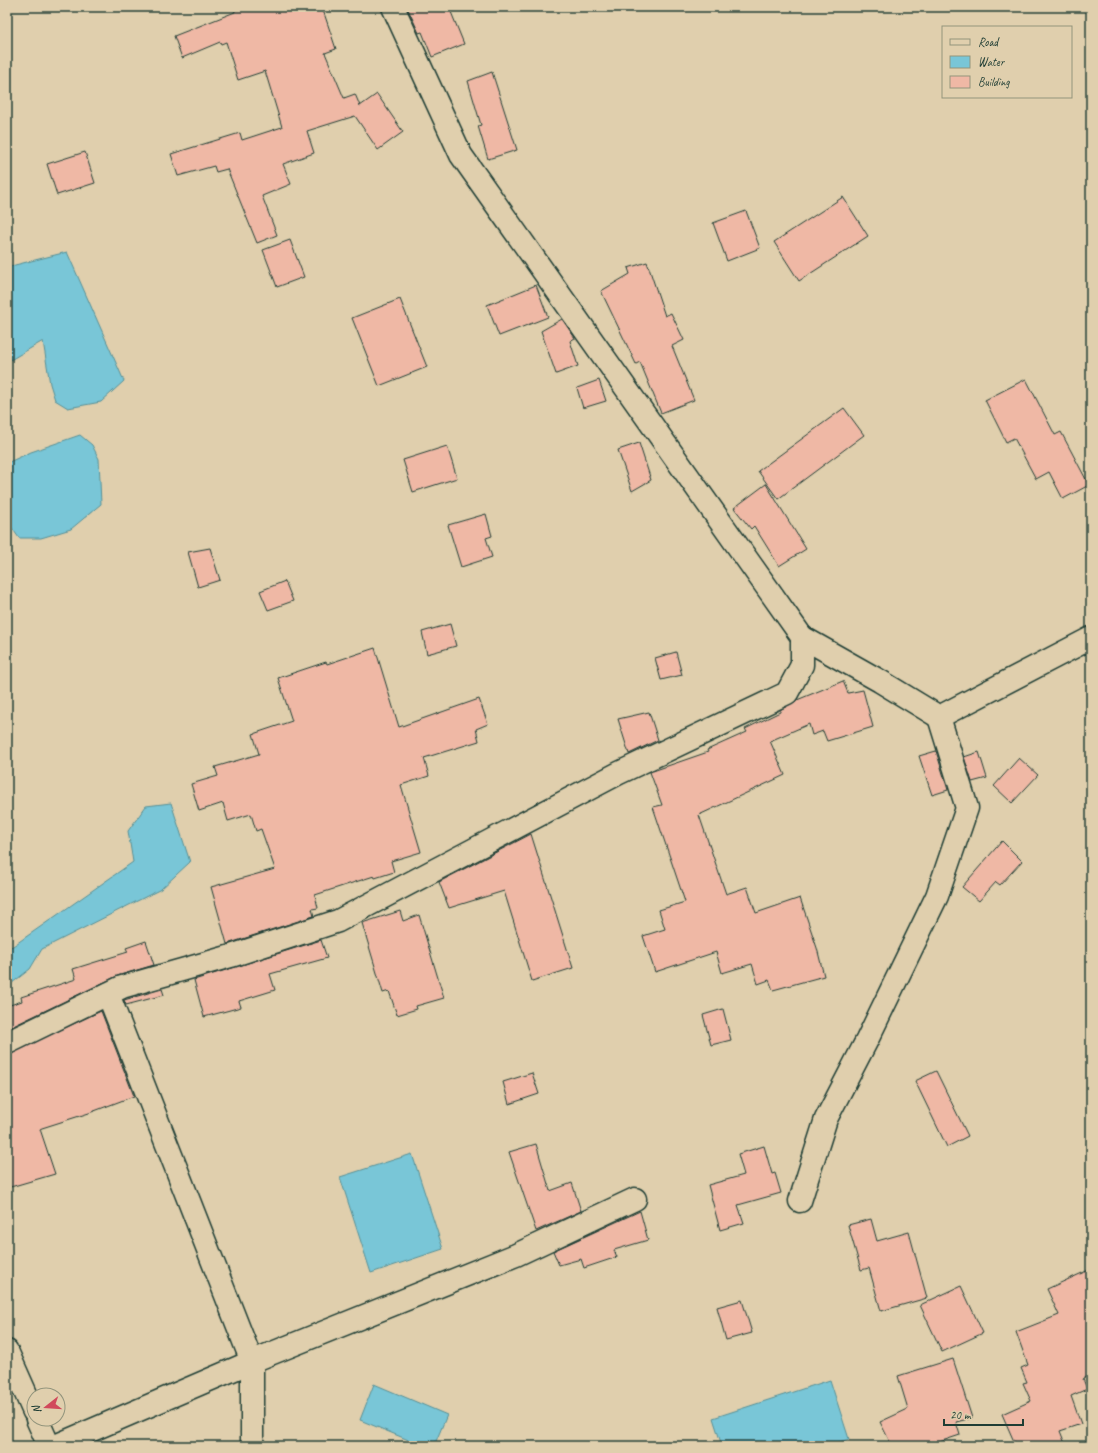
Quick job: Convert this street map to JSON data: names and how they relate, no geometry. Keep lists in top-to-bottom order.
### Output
{
  "legend": ["Road", "Water", "Building"],
  "scale_bar": "20 m",
  "north": "left"
}
